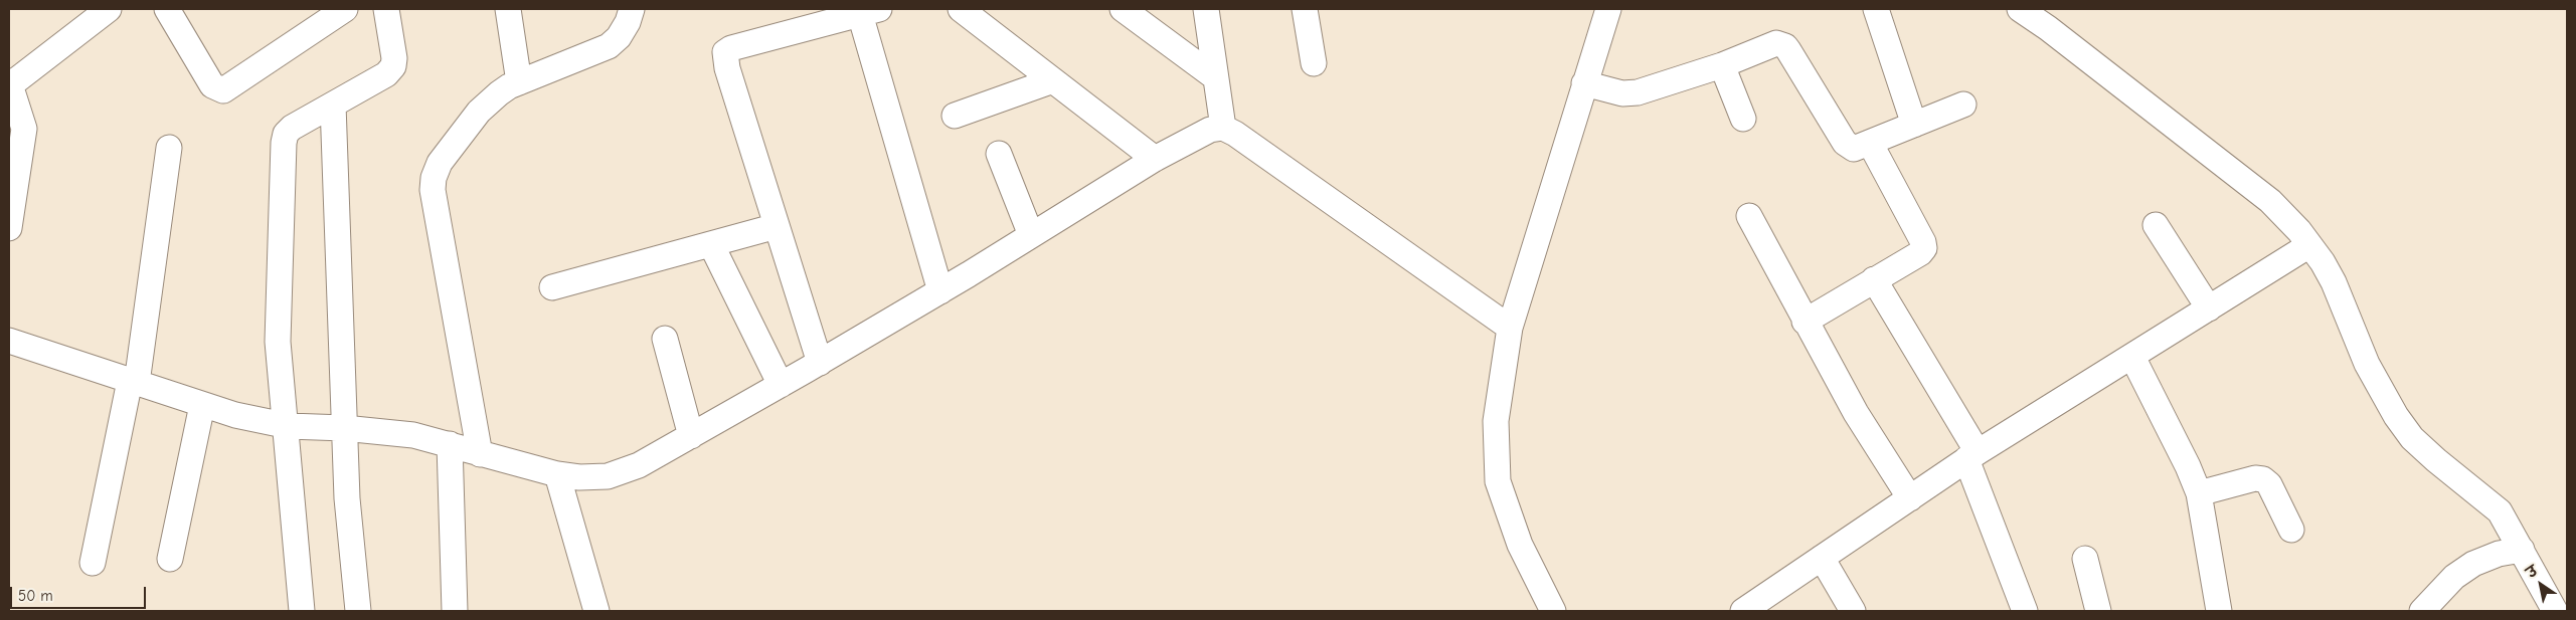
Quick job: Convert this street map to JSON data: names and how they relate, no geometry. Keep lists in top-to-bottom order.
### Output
{
  "scale_bar": "50 m",
  "north": "top left"
}
